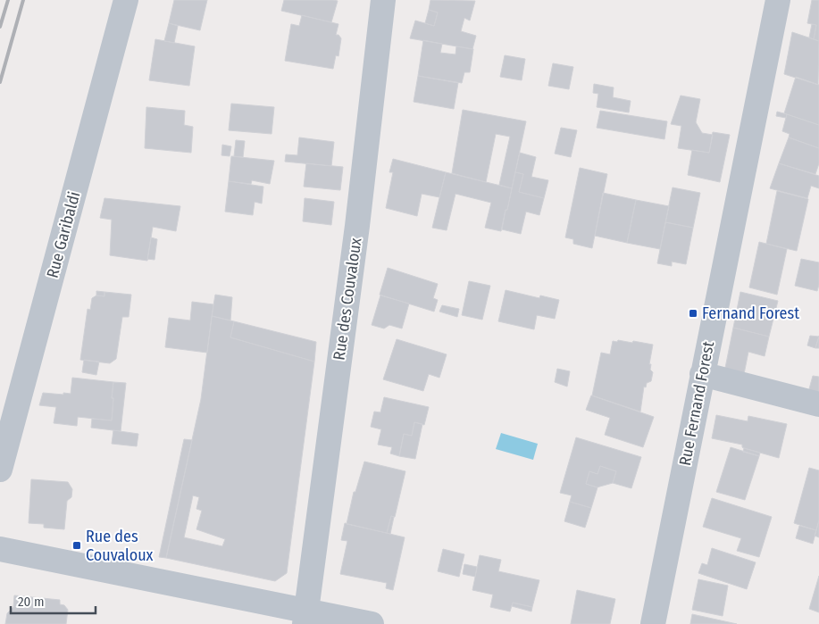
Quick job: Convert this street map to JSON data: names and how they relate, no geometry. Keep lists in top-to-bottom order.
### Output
{
  "streets": {
    "street": ["Rue Garibaldi", "Rue des Couvaloux", "Rue Fernand Forest"]
  },
  "places": {
    "transit": ["Fernand Forest", "Rue des Couvaloux"]
  },
  "scale_bar": "20 m"
}
